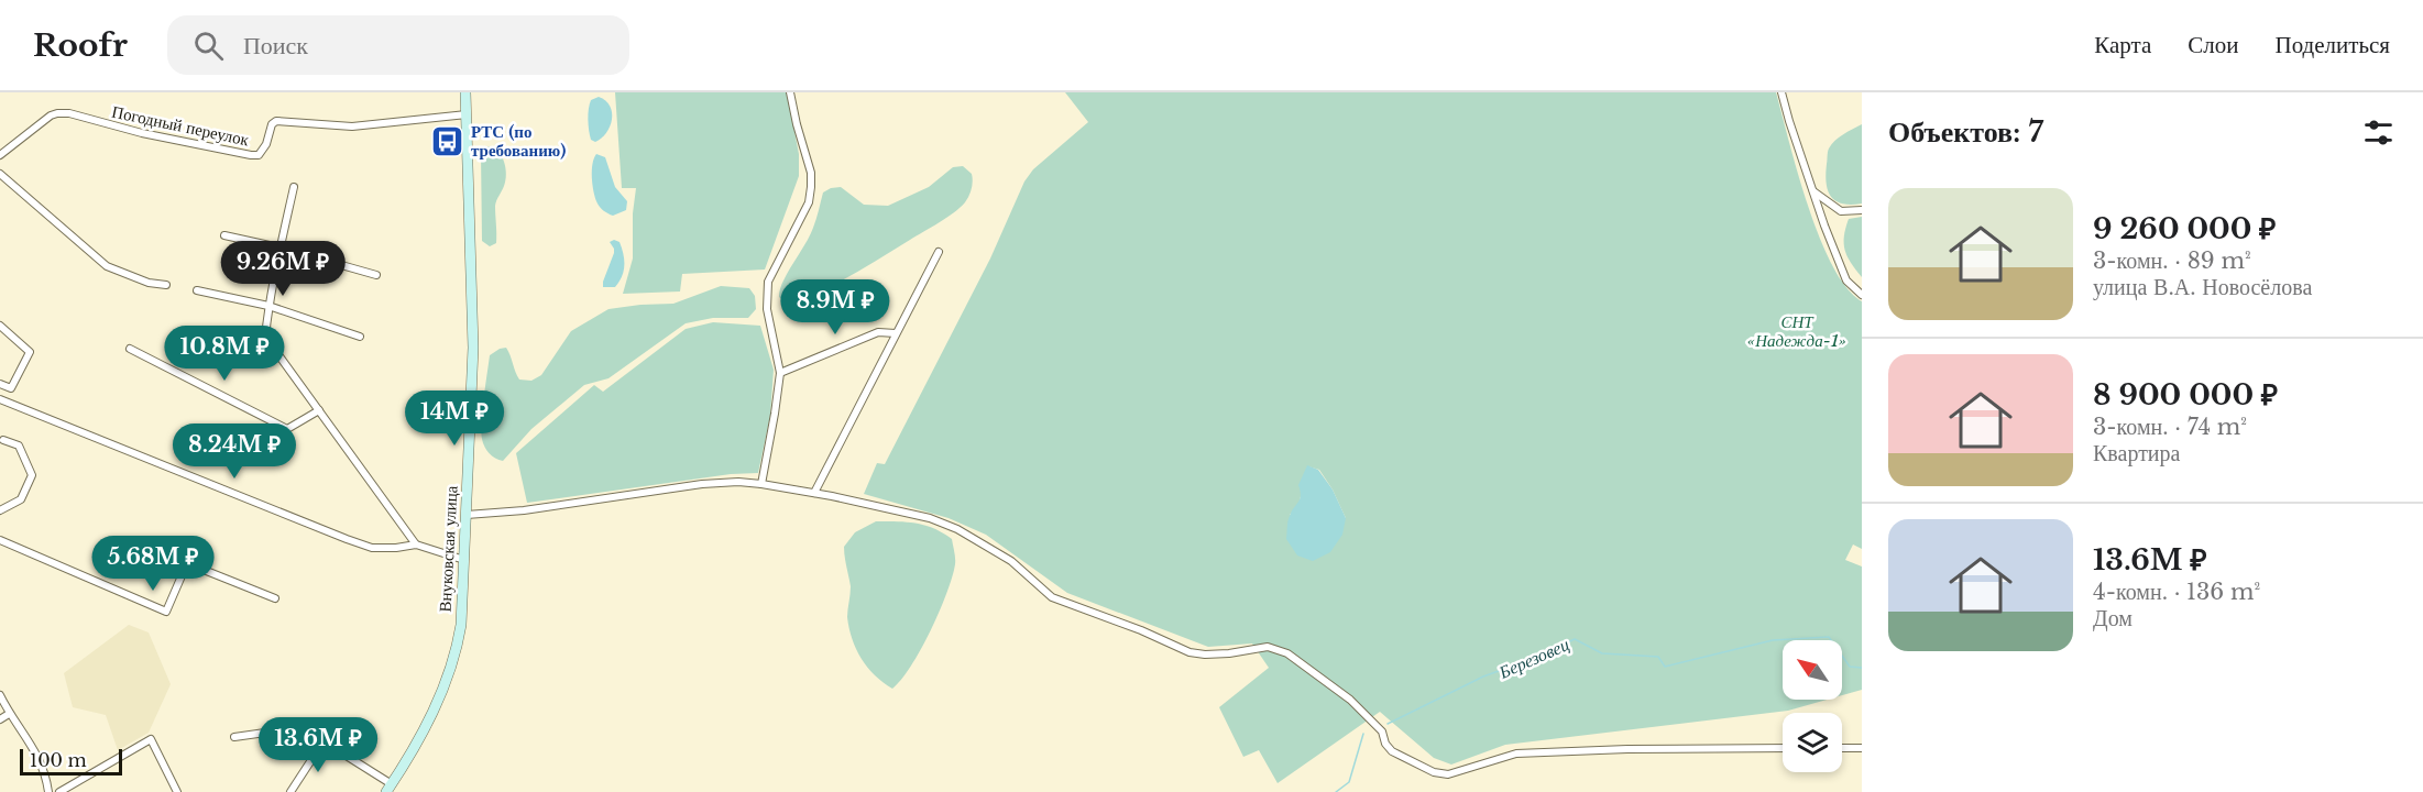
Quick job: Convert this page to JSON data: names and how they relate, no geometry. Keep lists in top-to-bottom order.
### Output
{
  "streets": {
    "main road": ["Внуковская улица"],
    "street": ["Погодный переулок"]
  },
  "crossings": [
    ["Погодный переулок", "Внуковская улица"]
  ],
  "water": ["Березовец"],
  "parks": ["СНТ «Надежда-1»"],
  "places": {
    "bus stop": ["РТС (по требованию)"]
  },
  "scale_bar": "100 m",
  "north": "top left",
  "page": {
    "header": "Roofr",
    "search": "Поиск",
    "nav": ["Карта", "Слои", "Поделиться"],
    "heading": "Объектов: 7",
    "list": [
      {
        "name": "9 260 000 ₽",
        "note": "3-комн. · 89 m² · улица В.А. Новосёлова"
      },
      {
        "name": "8 900 000 ₽",
        "note": "3-комн. · 74 m² · Квартира"
      },
      {
        "name": "13.6M ₽",
        "note": "4-комн. · 136 m² · Дом"
      }
    ],
    "price": [
      "9.26M ₽",
      "8.9M ₽",
      "10.8M ₽",
      "14M ₽",
      "8.24M ₽",
      "5.68M ₽",
      "13.6M ₽"
    ],
    "scale": "100 m"
  }
}
